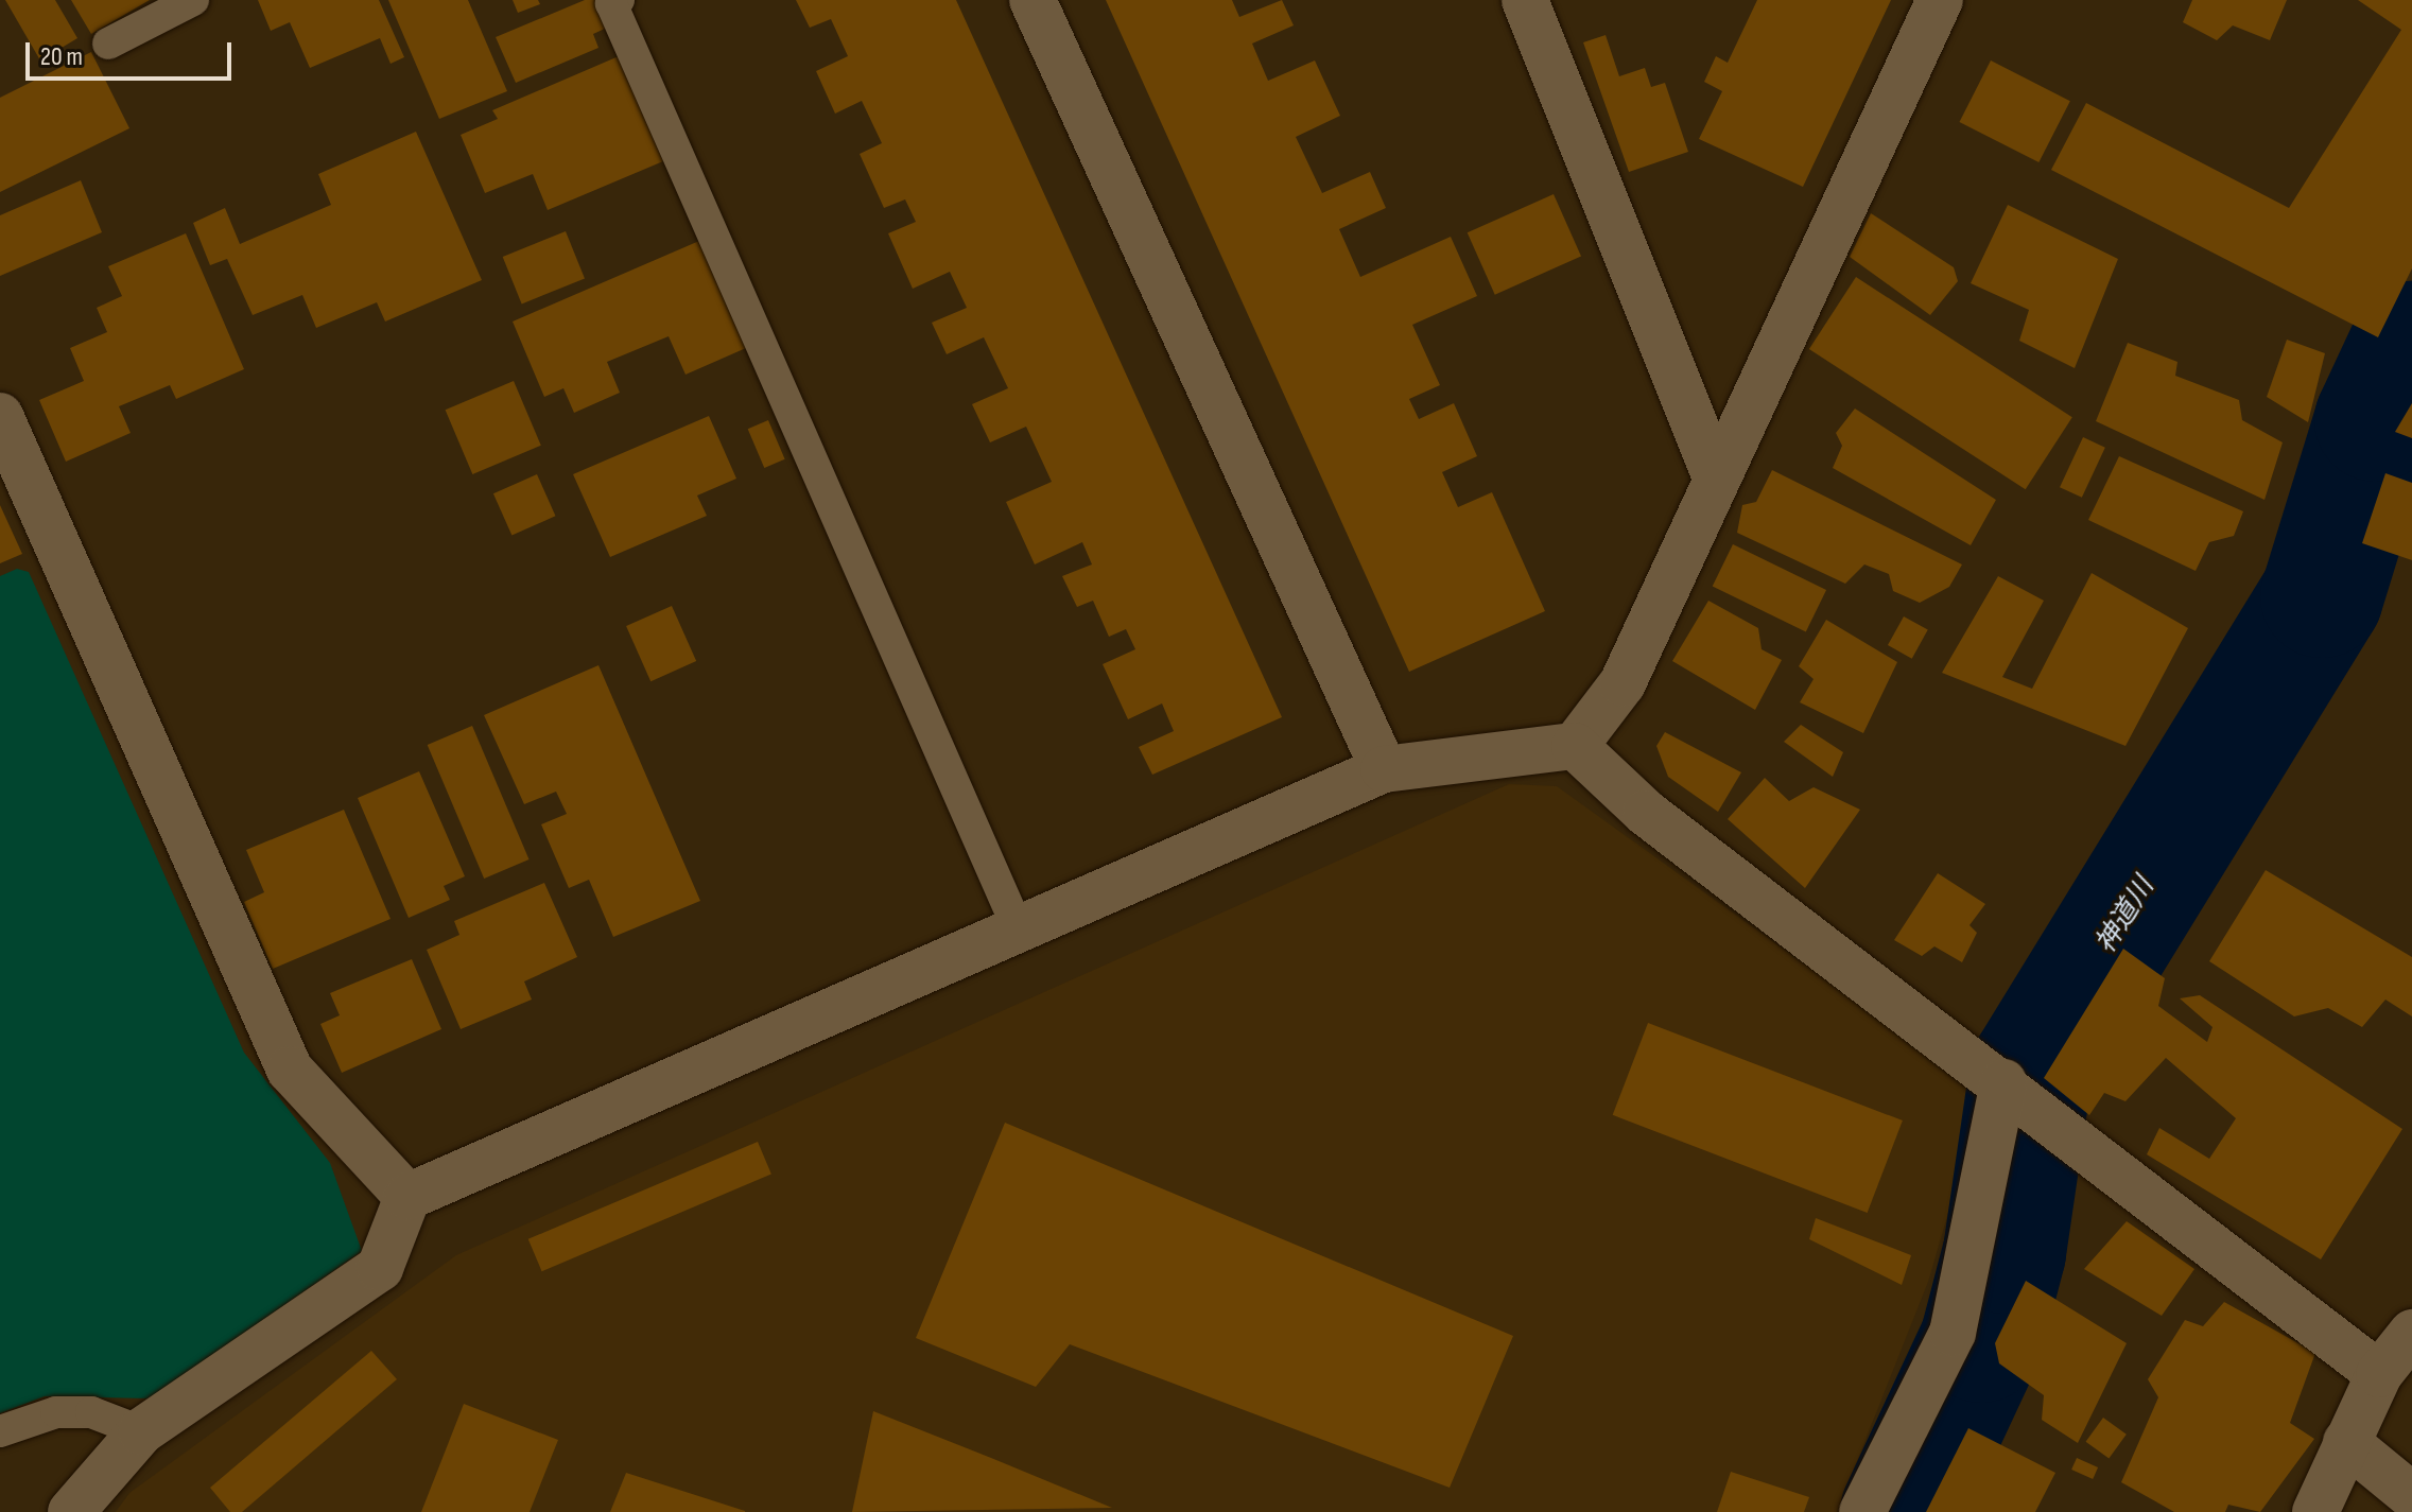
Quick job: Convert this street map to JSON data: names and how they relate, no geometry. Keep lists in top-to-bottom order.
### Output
{
  "water": ["神道川"],
  "scale_bar": "20 m"
}
